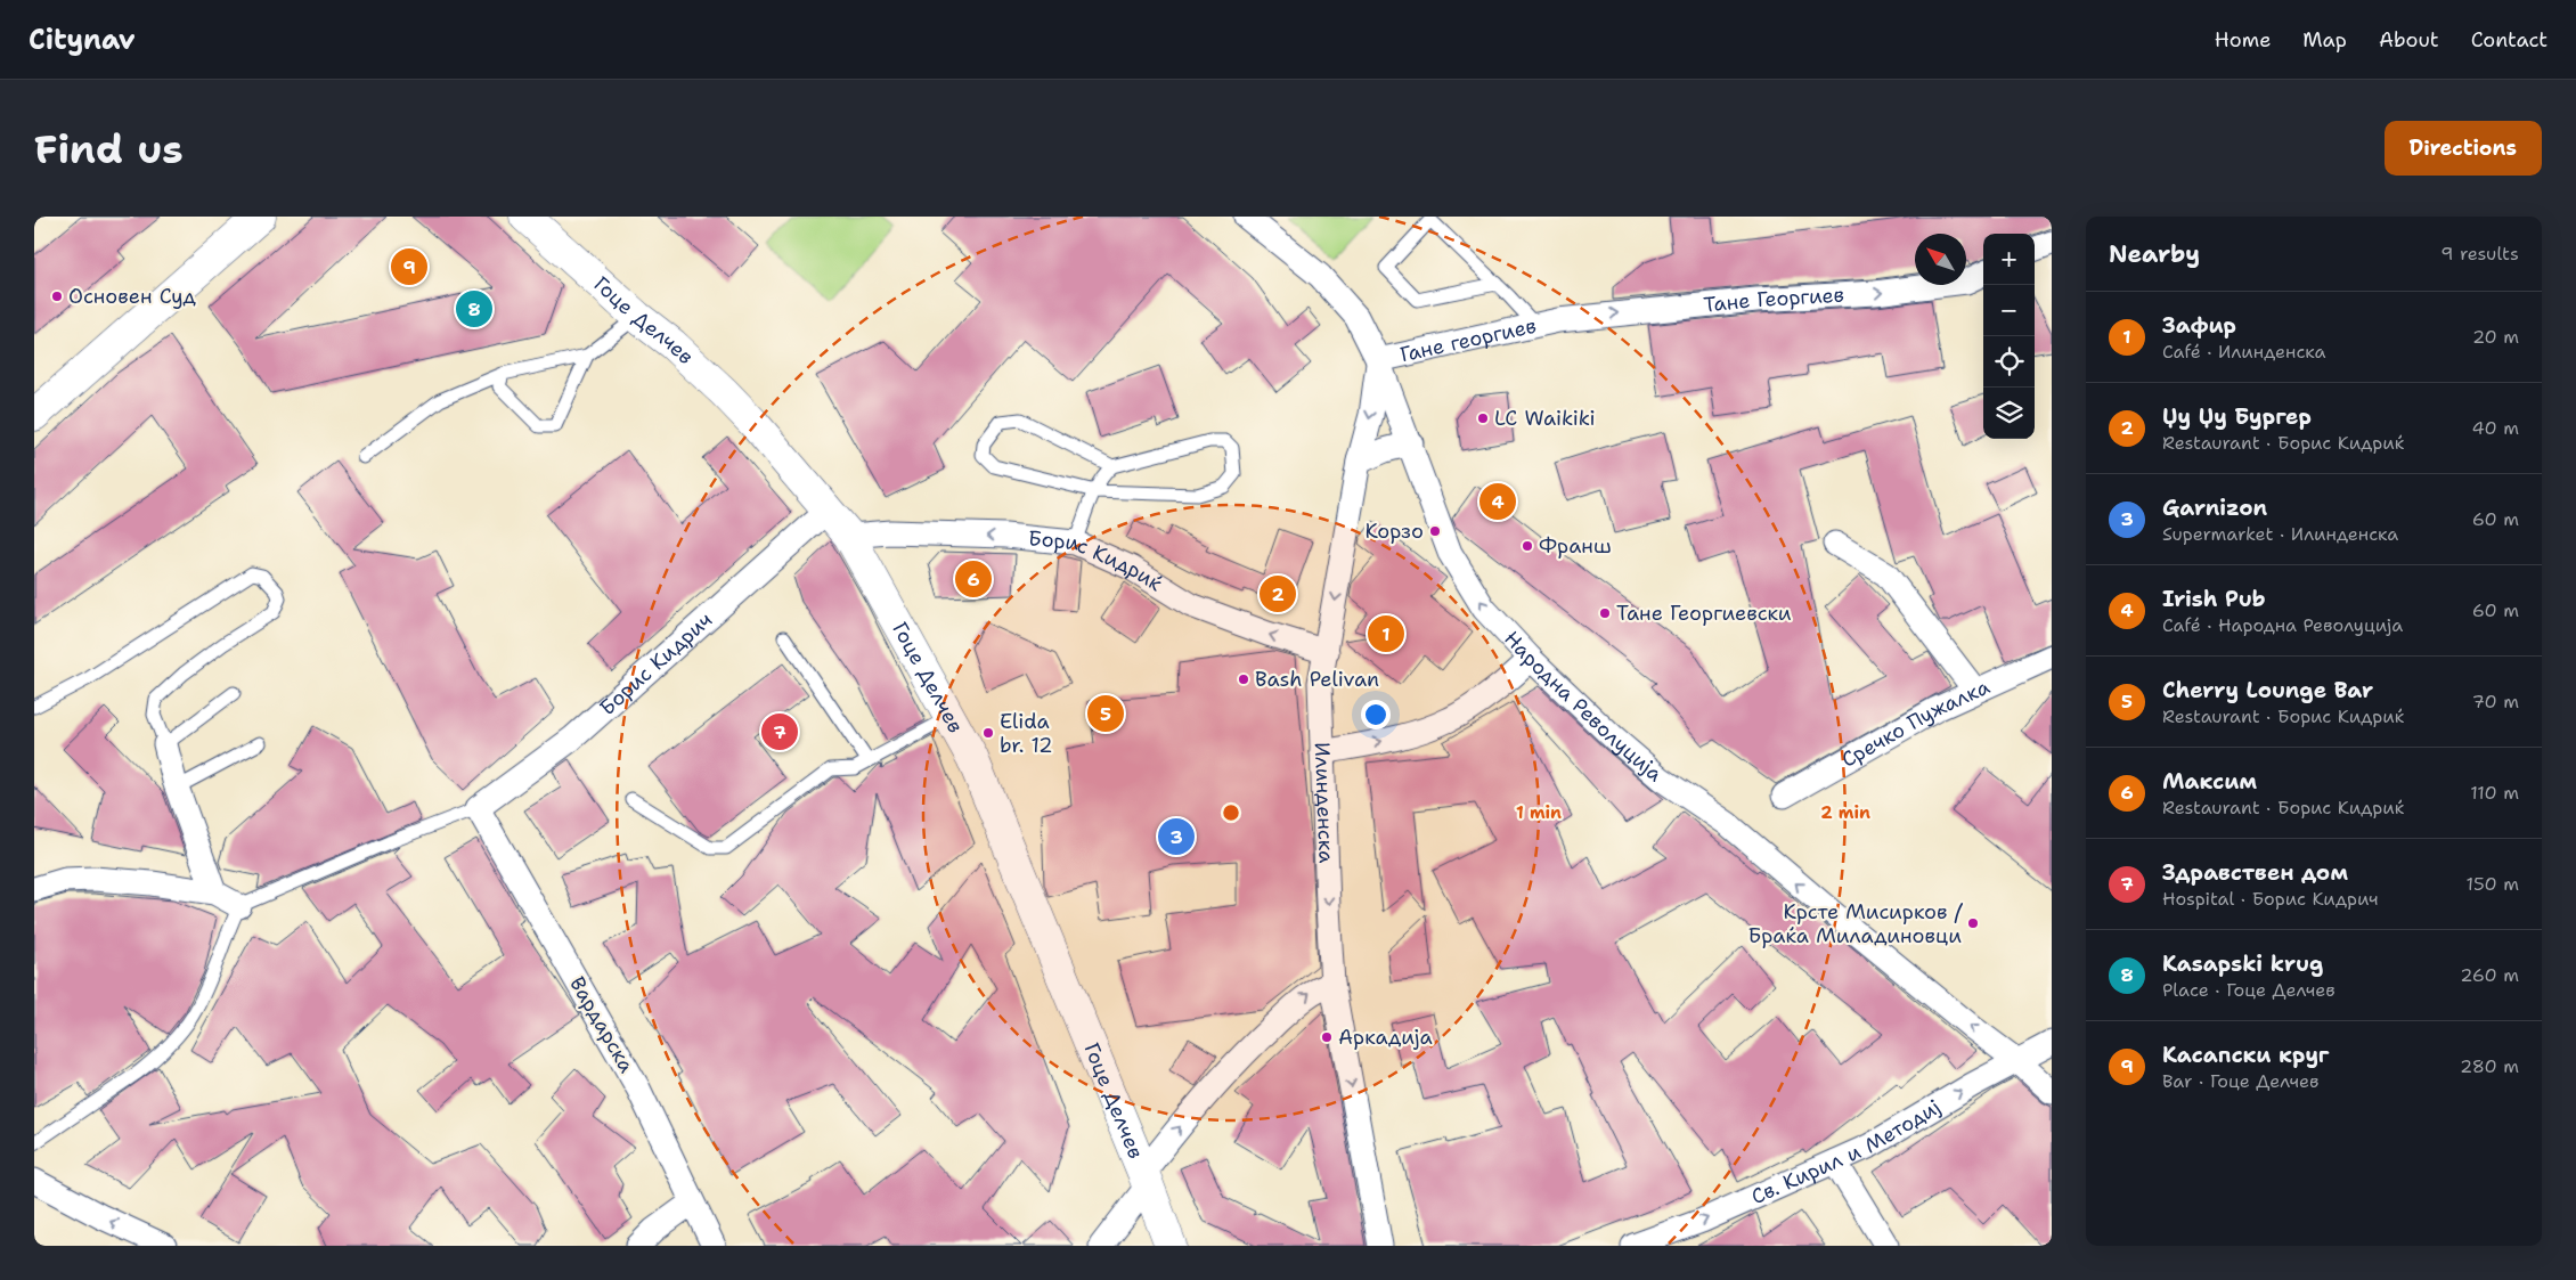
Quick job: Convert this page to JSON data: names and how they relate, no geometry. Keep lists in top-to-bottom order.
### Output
{
  "streets": {
    "street": [
      "Тане Георгиев",
      "Гоце Делчев",
      "Гане георгиев",
      "Борис Кидриќ",
      "Борис Кидрич",
      "Народна Револуција",
      "Сречко Пужалка",
      "Илинденска",
      "Вардарска",
      "Св. Кирил и Методиј"
    ]
  },
  "crossings": [
    ["Тане Георгиев", "Гане георгиев"],
    ["Гоце Делчев", "Борис Кидриќ"],
    ["Гоце Делчев", "Борис Кидрич"],
    ["Гане георгиев", "Народна Револуција"],
    ["Гане георгиев", "Илинденска"],
    ["Борис Кидриќ", "Илинденска"],
    ["Борис Кидрич", "Вардарска"],
    ["Народна Револуција", "Илинденска"],
    ["Народна Револуција", "Св. Кирил и Методиј"]
  ],
  "one_way": [
    "Тане Георгиев",
    "Борис Кидриќ",
    "Народна Револуција",
    "Илинденска",
    "Св. Кирил и Методиј"
  ],
  "places": [
    "Основен Суд",
    "LC Waikiki",
    "Корзо",
    "Франш",
    "Тане Георгиевски",
    "Bash Pelivan",
    "Elida br. 12",
    "Крсте Мисирков / Браќа Миладиновци",
    "Аркадија"
  ],
  "north": "top left",
  "page": {
    "header": "Citynav",
    "nav": [
      "Home",
      "Map",
      "About",
      "Contact"
    ],
    "buttons": "Directions",
    "title": "Find us",
    "heading": ["Nearby", "9 results"],
    "map_buttons": ["+", "−"],
    "pins": [
      "9",
      "8",
      "4",
      "6",
      "2",
      "1",
      "5",
      "7",
      "3"
    ],
    "list": [
      {
        "mark": "1",
        "name": "Зафир",
        "note": "Café · Илинденска",
        "value": "20 m"
      },
      {
        "mark": "2",
        "name": "Џу Џу Бургер",
        "note": "Restaurant · Борис Кидриќ",
        "value": "40 m"
      },
      {
        "mark": "3",
        "name": "Garnizon",
        "note": "Supermarket · Илинденска",
        "value": "60 m"
      },
      {
        "mark": "4",
        "name": "Irish Pub",
        "note": "Café · Народна Револуција",
        "value": "60 m"
      },
      {
        "mark": "5",
        "name": "Cherry Lounge Bar",
        "note": "Restaurant · Борис Кидриќ",
        "value": "70 m"
      },
      {
        "mark": "6",
        "name": "Максим",
        "note": "Restaurant · Борис Кидриќ",
        "value": "110 m"
      },
      {
        "mark": "7",
        "name": "Здравствен дом",
        "note": "Hospital · Борис Кидрич",
        "value": "150 m"
      },
      {
        "mark": "8",
        "name": "Kasapski krug",
        "note": "Place · Гоце Делчев",
        "value": "260 m"
      },
      {
        "mark": "9",
        "name": "Касапски круг",
        "note": "Bar · Гоце Делчев",
        "value": "280 m"
      }
    ]
  },
  "rings": ["1 min", "2 min"]
}
